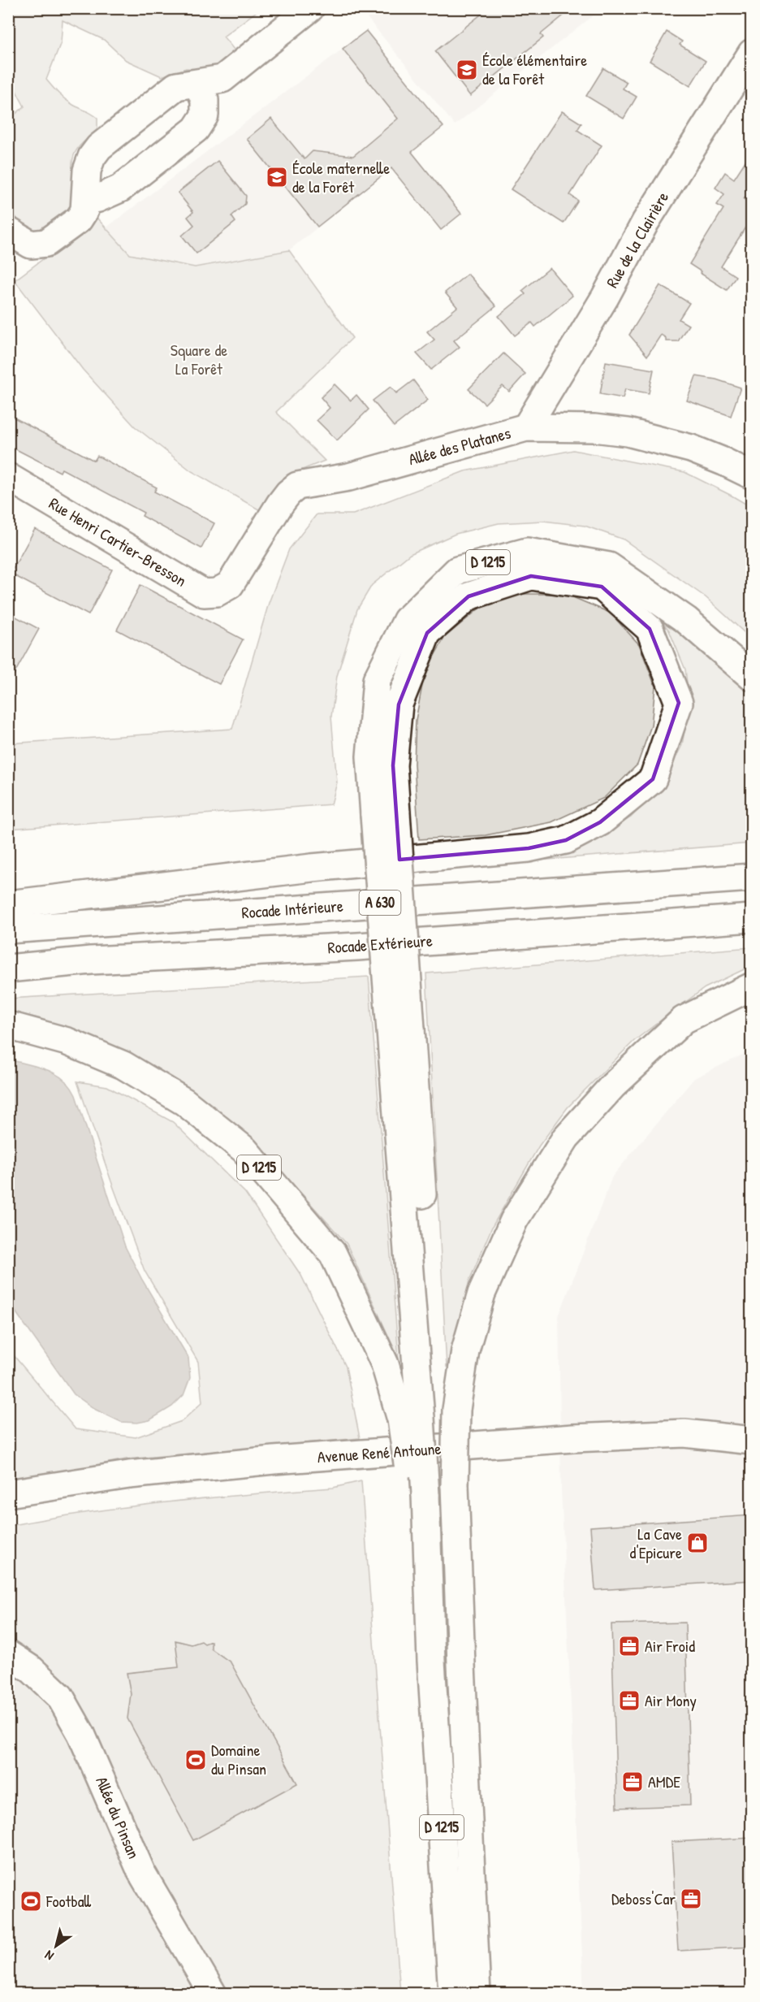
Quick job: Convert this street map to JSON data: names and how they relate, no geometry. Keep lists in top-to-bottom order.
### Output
{
  "streets": {
    "main road": [
      "Rue de la Clairière",
      "Allée des Platanes",
      "Rue Henri Cartier-Bresson",
      "D 1215",
      "A 630",
      "Rocade Intérieure",
      "Rocade Extérieure",
      "Avenue René Antoune",
      "Allée du Pinsan"
    ]
  },
  "crossings": [
    ["Rue de la Clairière", "Allée des Platanes"],
    ["Allée des Platanes", "Rue Henri Cartier-Bresson"]
  ],
  "parks": ["Square de La Forêt"],
  "places": {
    "school or university": ["École élémentaire de la Forêt", "École maternelle de la Forêt"],
    "shop": ["La Cave d'Epicure"],
    "office": [
      "Air Froid",
      "Air Mony",
      "AMDE",
      "Deboss'Car"
    ],
    "sports": ["Domaine du Pinsan", "Football"]
  },
  "north": "bottom left"
}
